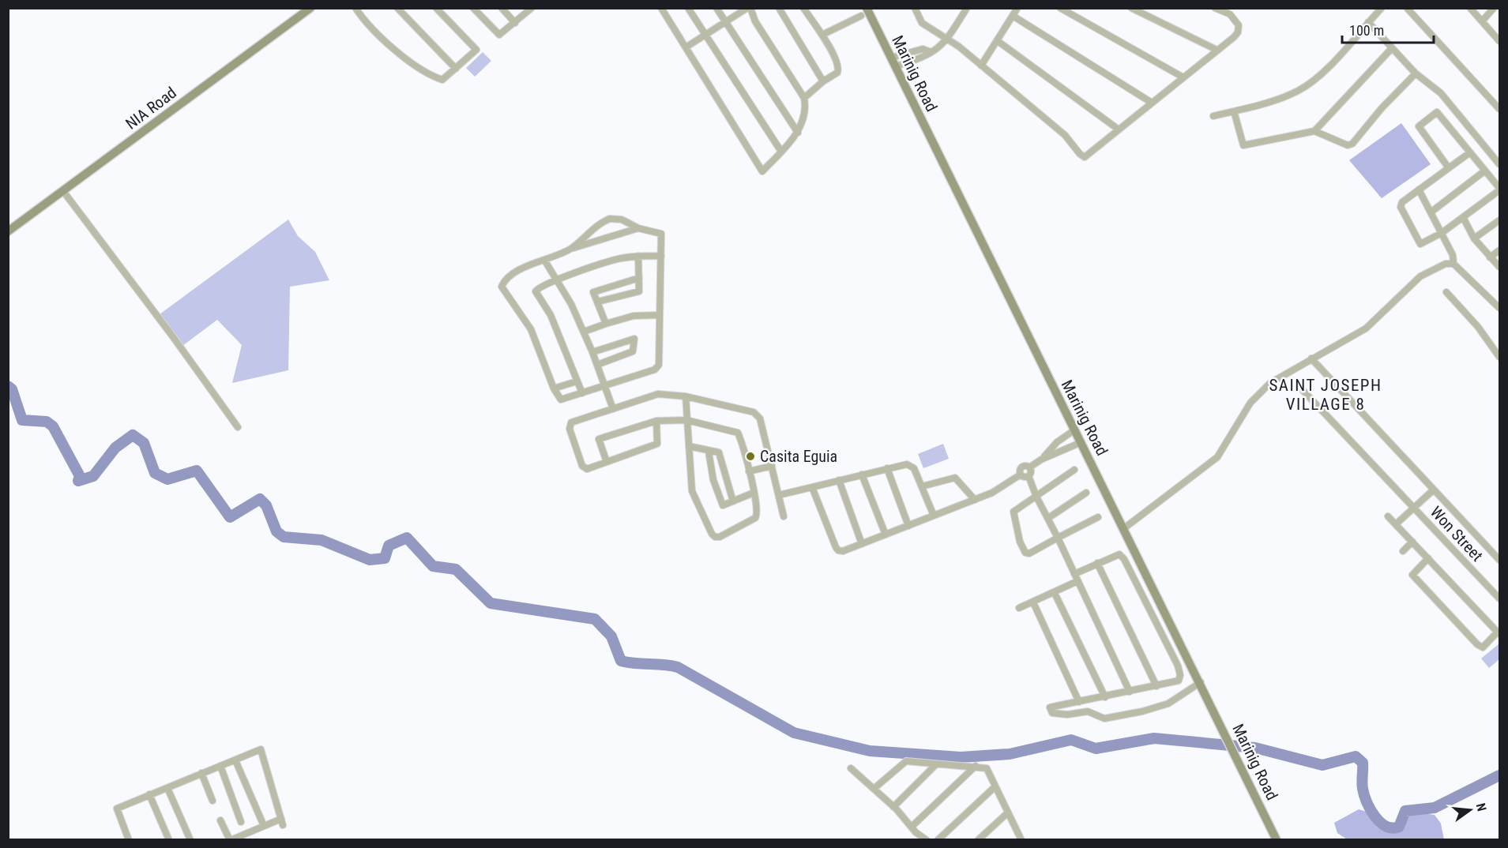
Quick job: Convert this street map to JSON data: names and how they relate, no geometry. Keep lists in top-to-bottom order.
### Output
{
  "streets": {
    "street": ["Marinig Road", "NIA Road", "Won Street"]
  },
  "districts": ["SAINT JOSEPH VILLAGE 8"],
  "places": ["Casita Eguia"],
  "scale_bar": "100 m",
  "north": "right"
}
